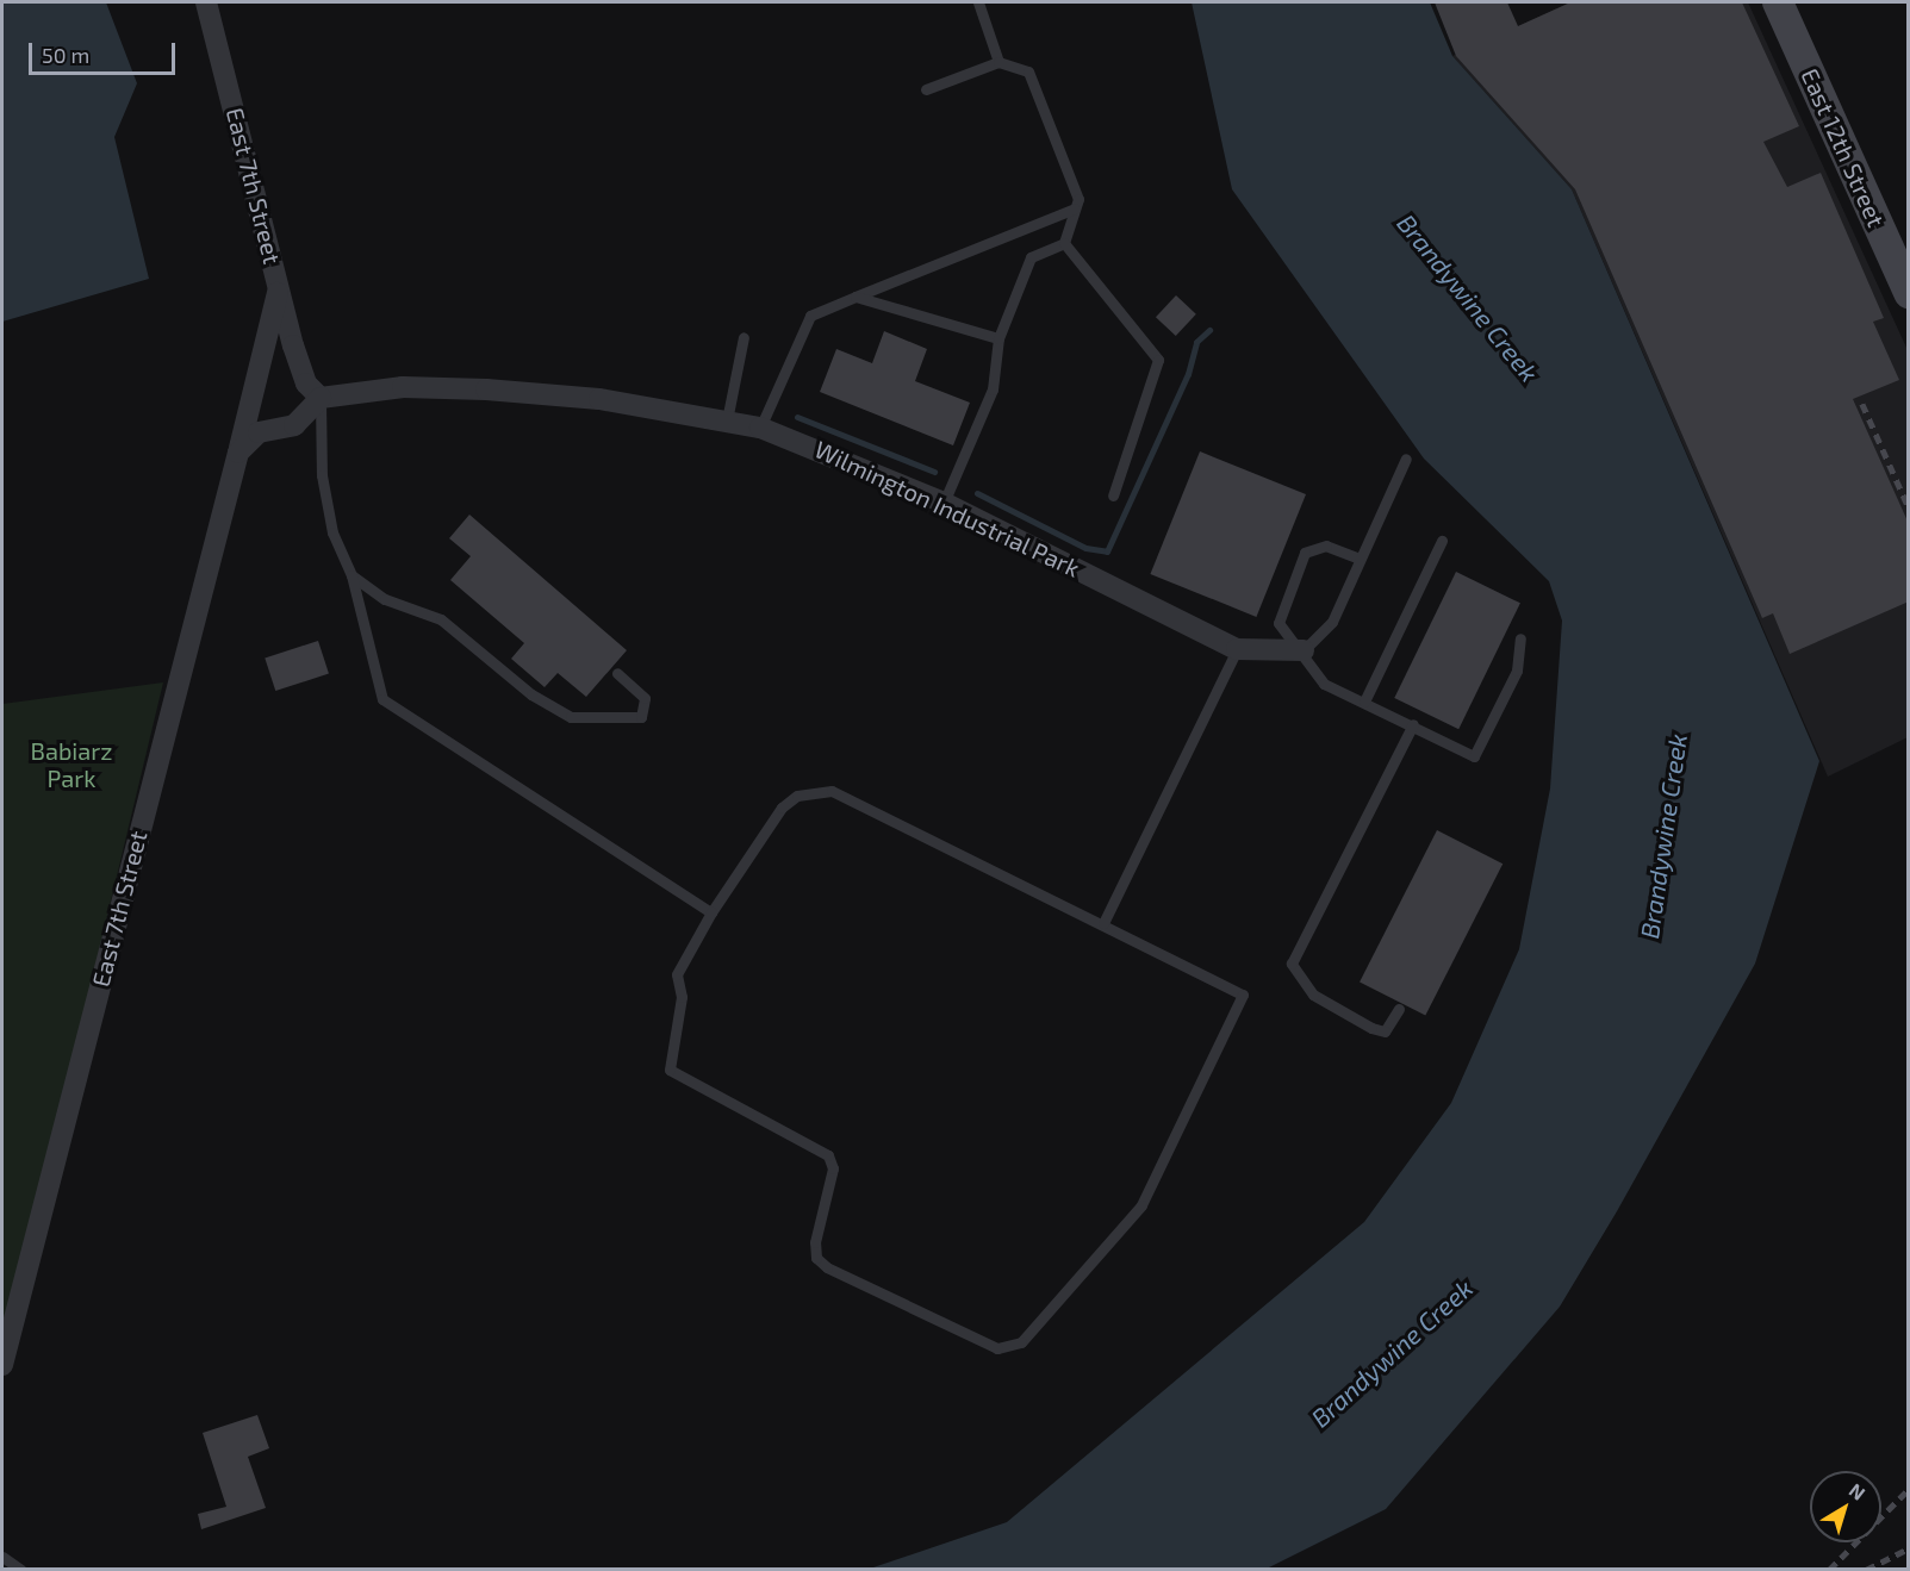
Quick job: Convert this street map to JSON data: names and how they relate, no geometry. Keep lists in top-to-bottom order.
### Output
{
  "streets": {
    "main road": ["East 12th Street"],
    "street": ["East 7th Street", "Wilmington Industrial Park"]
  },
  "crossings": [
    ["East 7th Street", "Wilmington Industrial Park"]
  ],
  "water": ["Brandywine Creek"],
  "parks": ["Babiarz Park"],
  "scale_bar": "50 m",
  "north": "top right"
}
